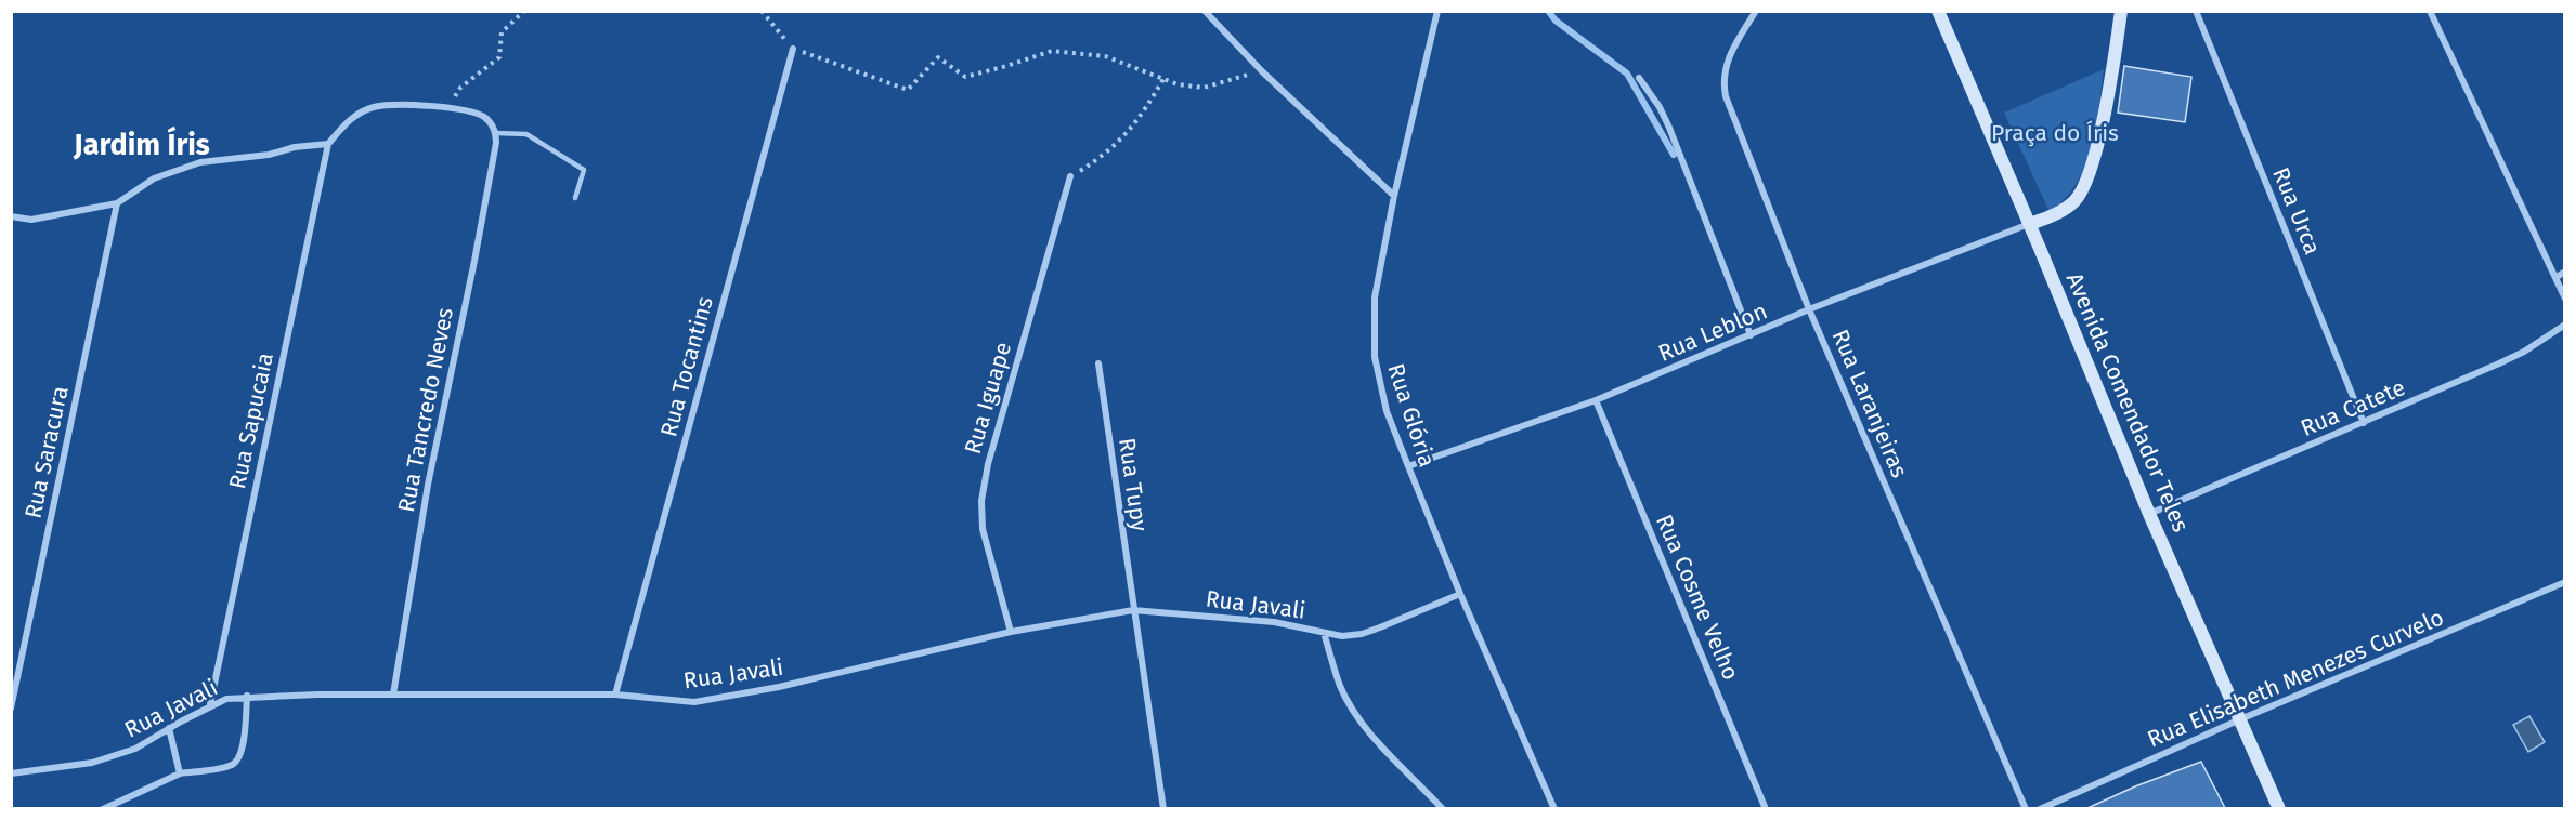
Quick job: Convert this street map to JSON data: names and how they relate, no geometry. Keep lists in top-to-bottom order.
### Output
{
  "streets": {
    "main road": ["Avenida Comendador Teles"],
    "street": [
      "Rua Urca",
      "Rua Leblon",
      "Rua Tocantins",
      "Rua Iguape",
      "Rua Laranjeiras",
      "Rua Catete",
      "Rua Tancredo Neves",
      "Rua Glória",
      "Rua Sapucaia",
      "Rua Saracura",
      "Rua Tupy",
      "Rua Cosme Velho",
      "Rua Javali",
      "Rua Elisabeth Menezes Curvelo"
    ]
  },
  "crossings": [
    ["Rua Urca", "Rua Catete"],
    ["Rua Leblon", "Avenida Comendador Teles"],
    ["Rua Leblon", "Rua Laranjeiras"],
    ["Rua Leblon", "Rua Glória"],
    ["Rua Leblon", "Rua Cosme Velho"],
    ["Rua Tocantins", "Rua Javali"],
    ["Rua Iguape", "Rua Javali"],
    ["Avenida Comendador Teles", "Rua Catete"],
    ["Avenida Comendador Teles", "Rua Elisabeth Menezes Curvelo"],
    ["Rua Tancredo Neves", "Rua Javali"],
    ["Rua Glória", "Rua Javali"],
    ["Rua Sapucaia", "Rua Javali"],
    ["Rua Tupy", "Rua Javali"]
  ],
  "districts": ["Jardim Íris"],
  "parks": ["Praça do Íris"]
}
